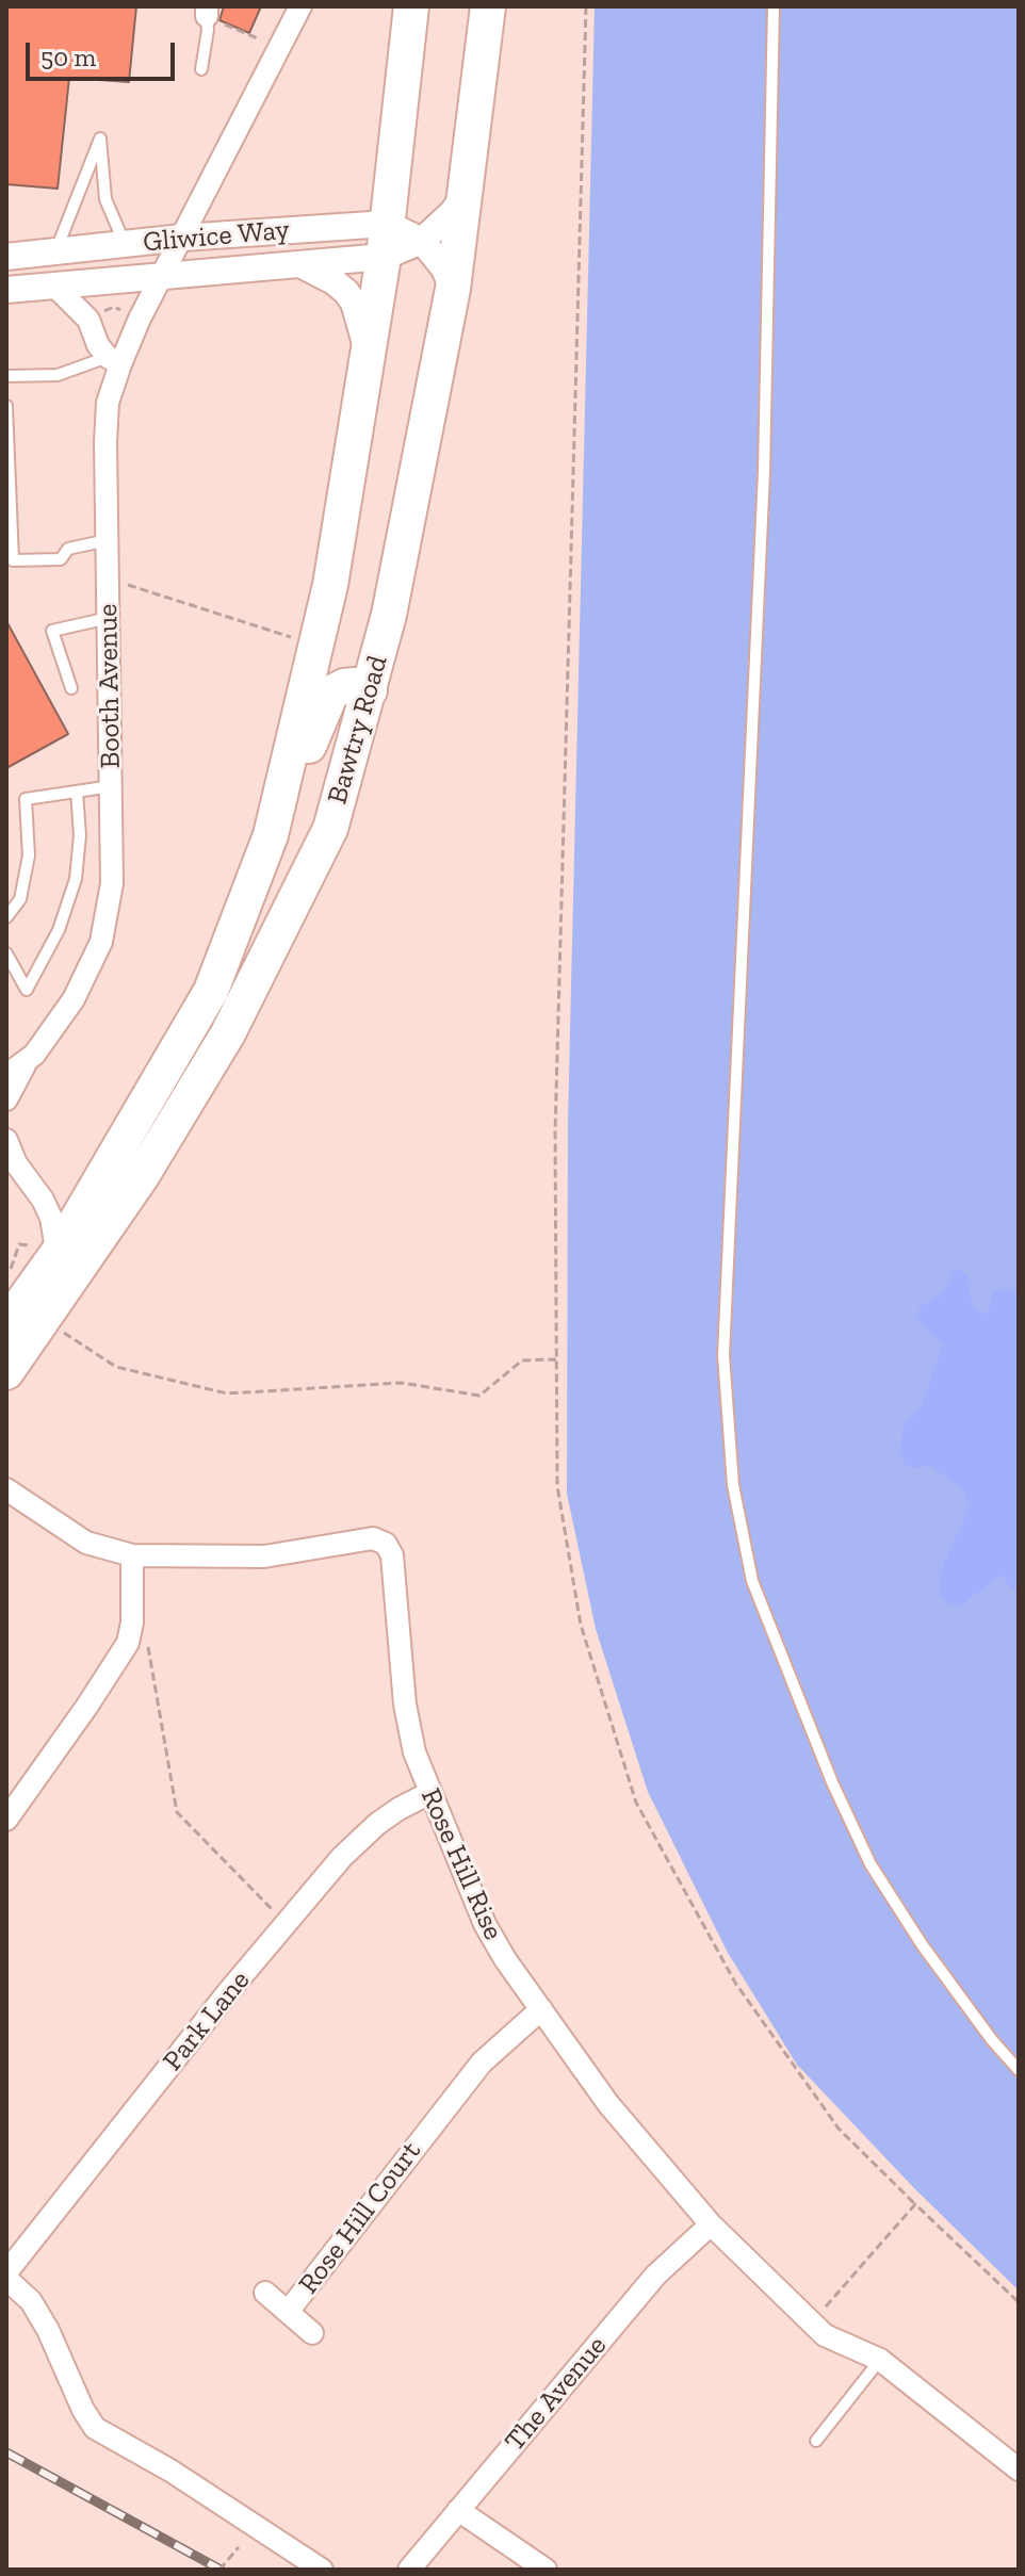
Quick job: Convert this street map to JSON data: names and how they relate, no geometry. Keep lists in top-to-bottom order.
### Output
{
  "streets": {
    "highway": ["Bawtry Road"],
    "street": [
      "Gliwice Way",
      "Booth Avenue",
      "Rose Hill Rise",
      "Park Lane",
      "Rose Hill Court",
      "The Avenue"
    ]
  },
  "crossings": [
    ["Gliwice Way", "Booth Avenue"],
    ["Gliwice Way", "Bawtry Road"],
    ["Rose Hill Rise", "Park Lane"],
    ["Rose Hill Rise", "Rose Hill Court"],
    ["Rose Hill Rise", "The Avenue"]
  ],
  "scale_bar": "50 m"
}
